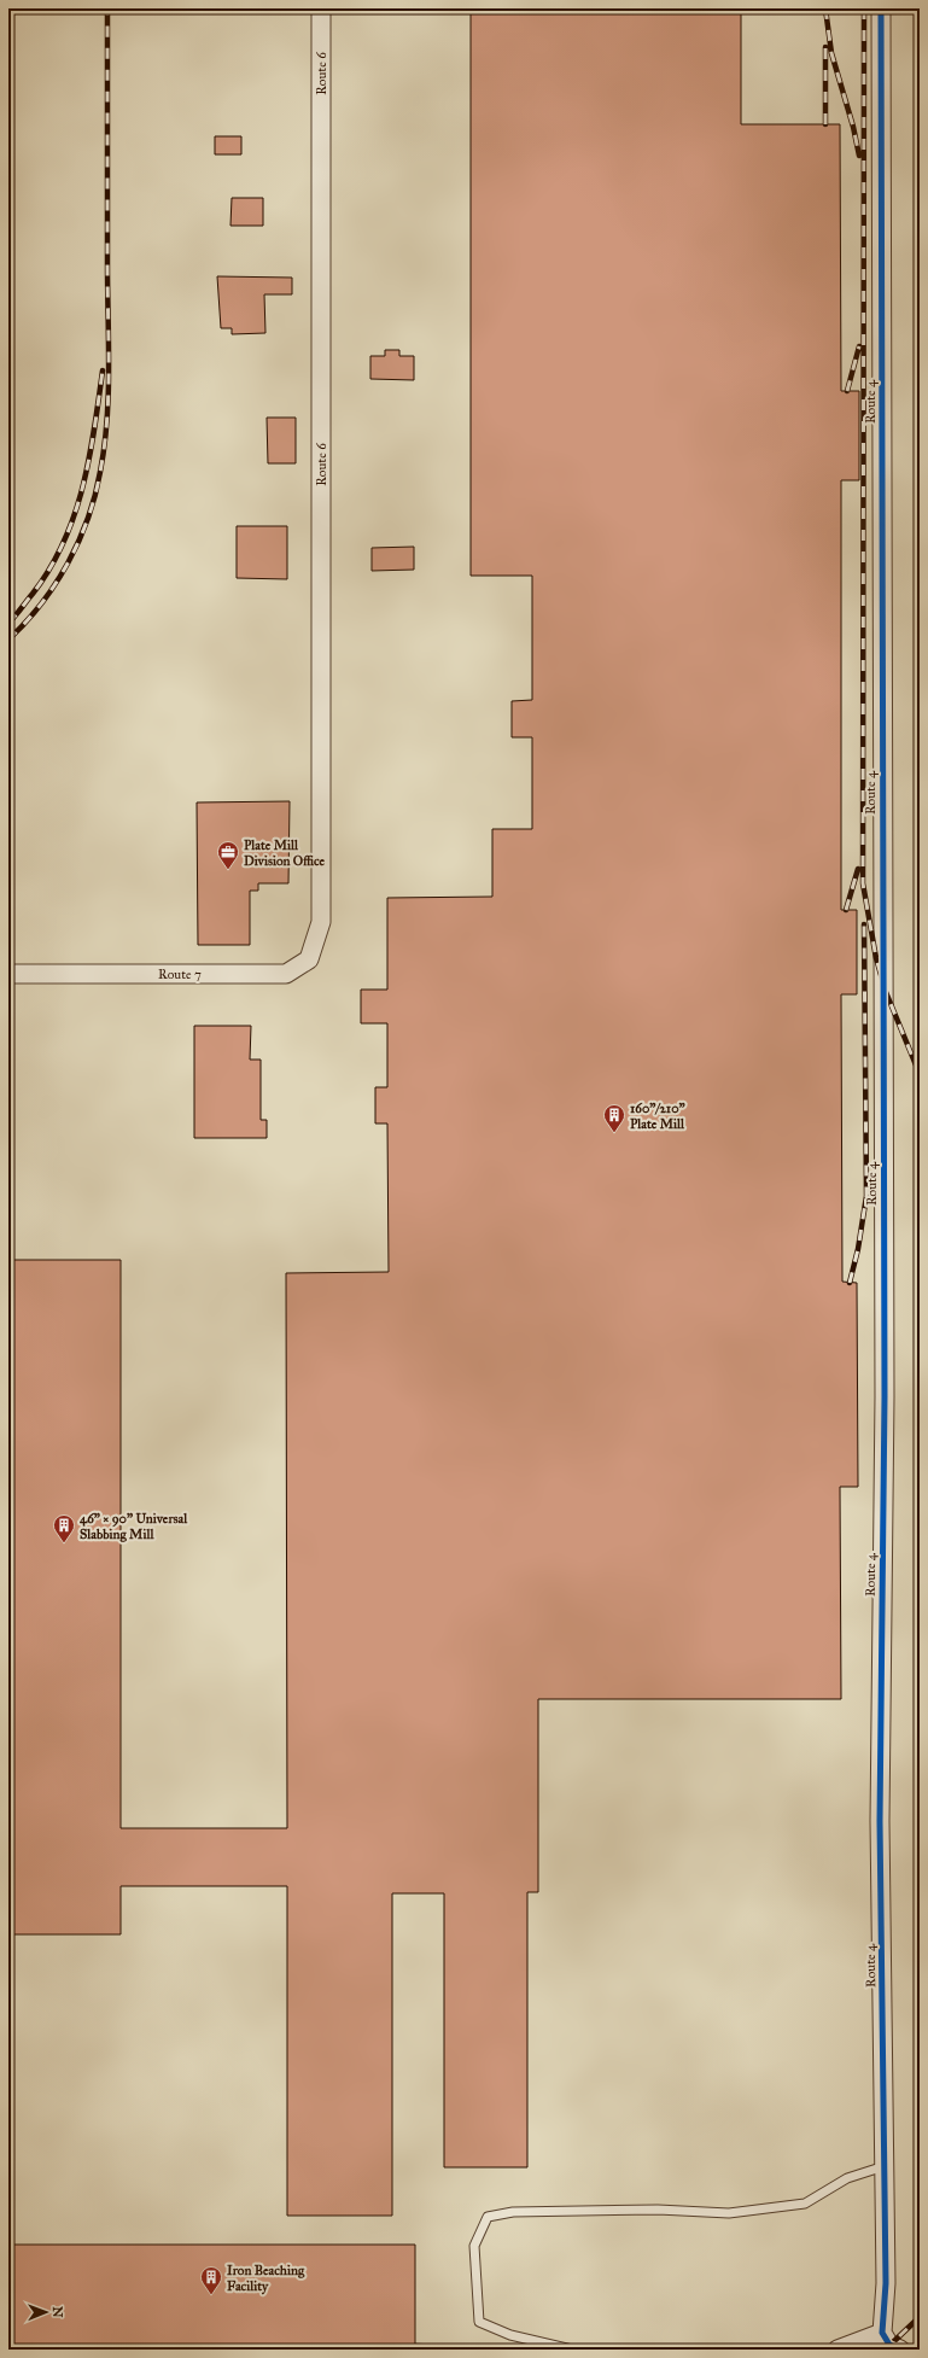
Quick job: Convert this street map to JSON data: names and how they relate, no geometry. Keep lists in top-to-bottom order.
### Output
{
  "streets": {
    "street": ["Route 6", "Route 4", "Route 7"]
  },
  "crossings": [
    ["Route 6", "Route 7"]
  ],
  "places": {
    "office": ["Plate Mill Division Office"],
    "building": ["160\"/210\" Plate Mill", "46\" × 90\" Universal Slabbing Mill", "Iron Beaching Facility"]
  },
  "north": "right"
}
